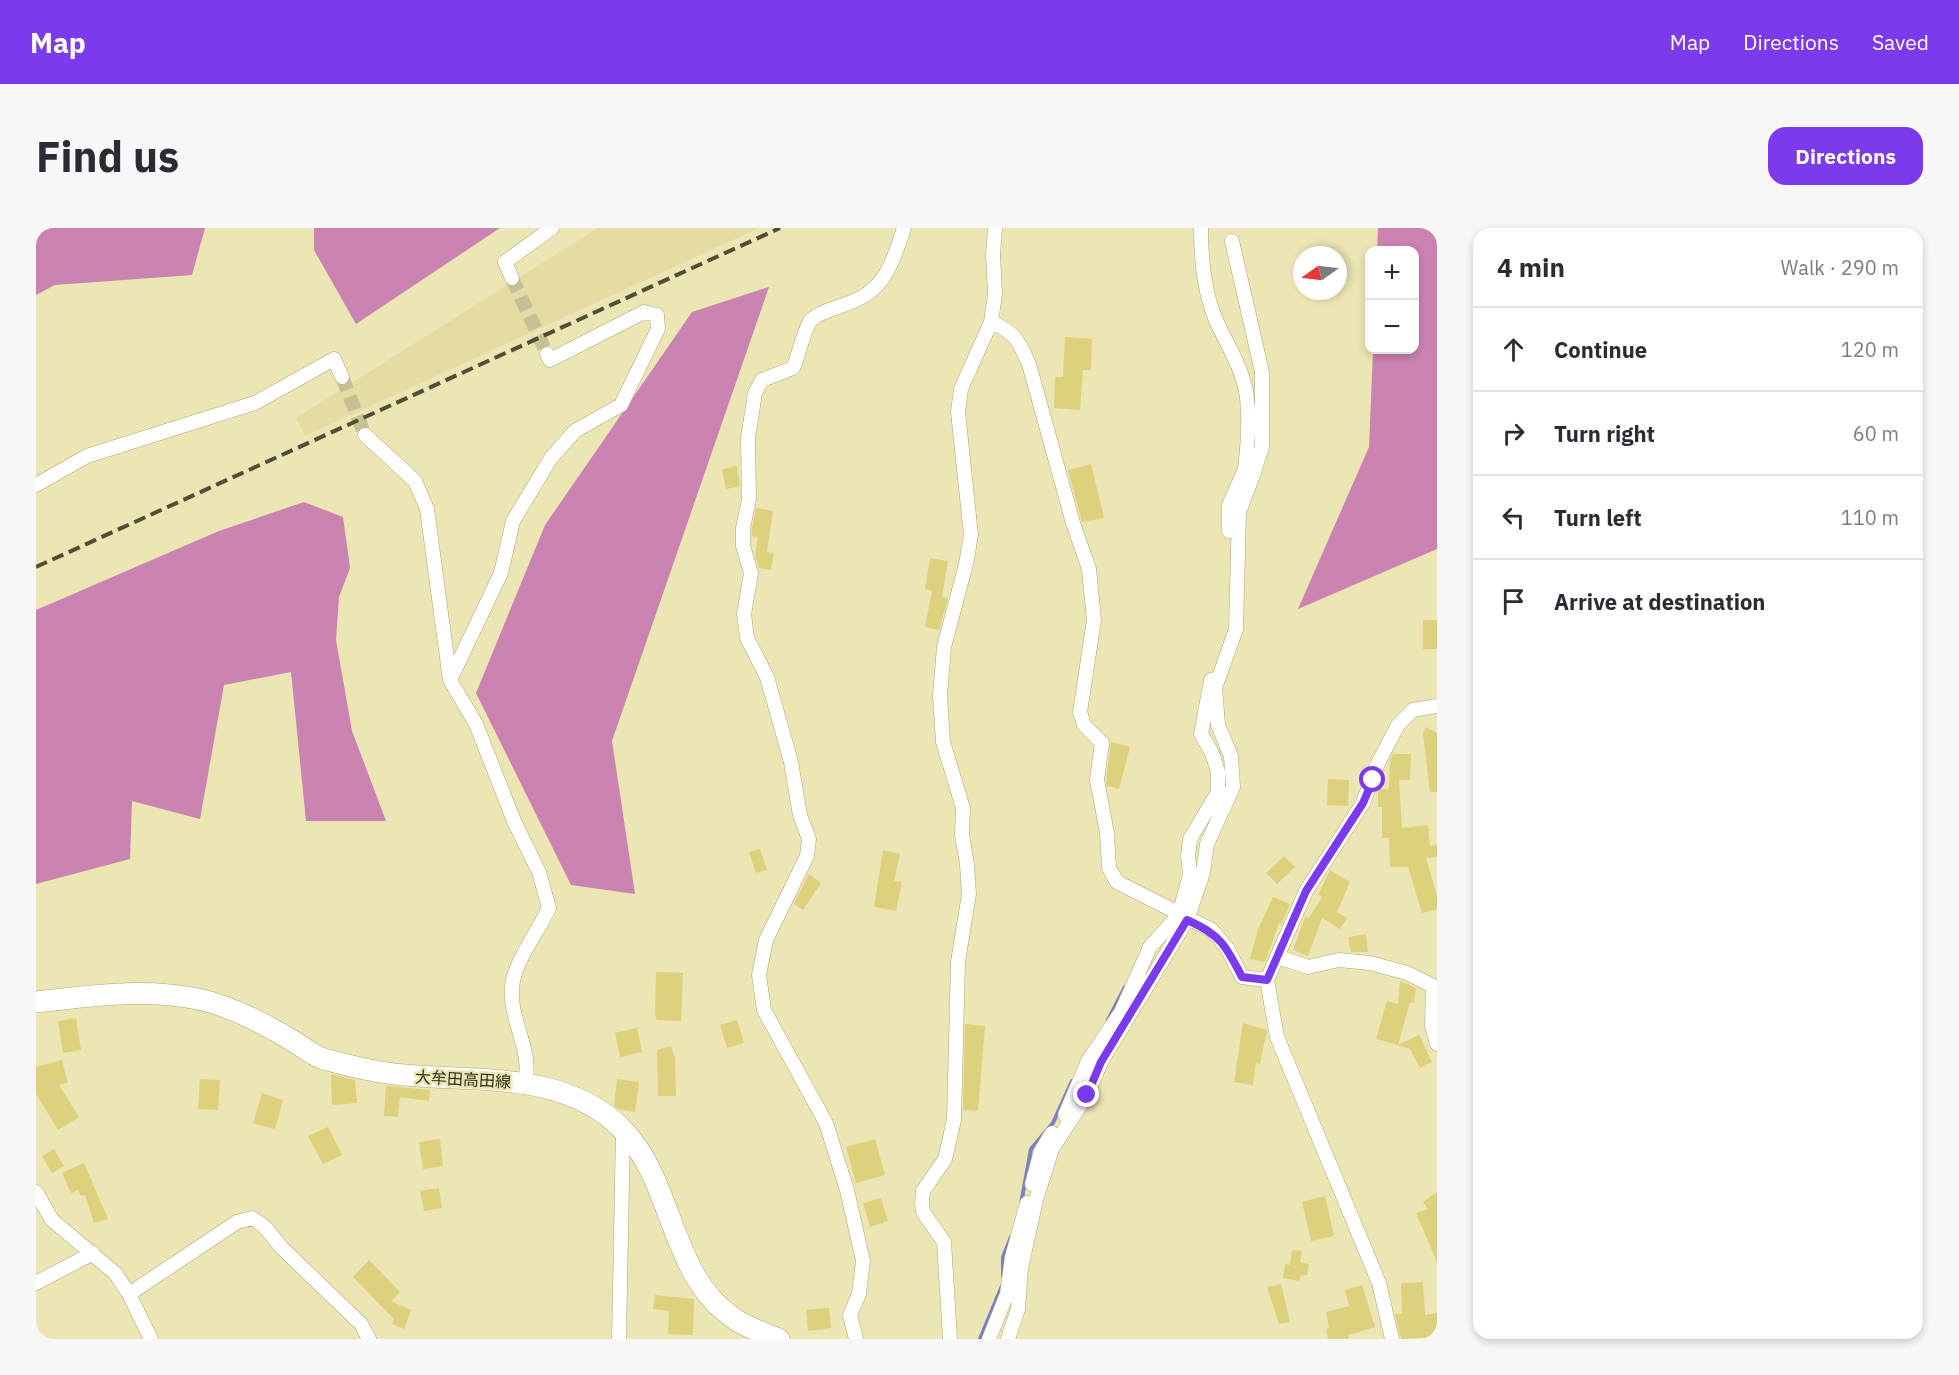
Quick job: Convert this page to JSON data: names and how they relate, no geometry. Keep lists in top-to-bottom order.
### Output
{
  "streets": {
    "main road": ["大牟田高田線"]
  },
  "north": "left",
  "page": {
    "header": "Map",
    "nav": ["Map", "Directions", "Saved"],
    "buttons": "Directions",
    "title": "Find us",
    "heading": ["4 min", "Walk · 290 m"],
    "map_buttons": ["+", "−"],
    "list": [
      ["Continue", "120 m"],
      ["Turn right", "60 m"],
      ["Turn left", "110 m"],
      "Arrive at destination"
    ]
  }
}
